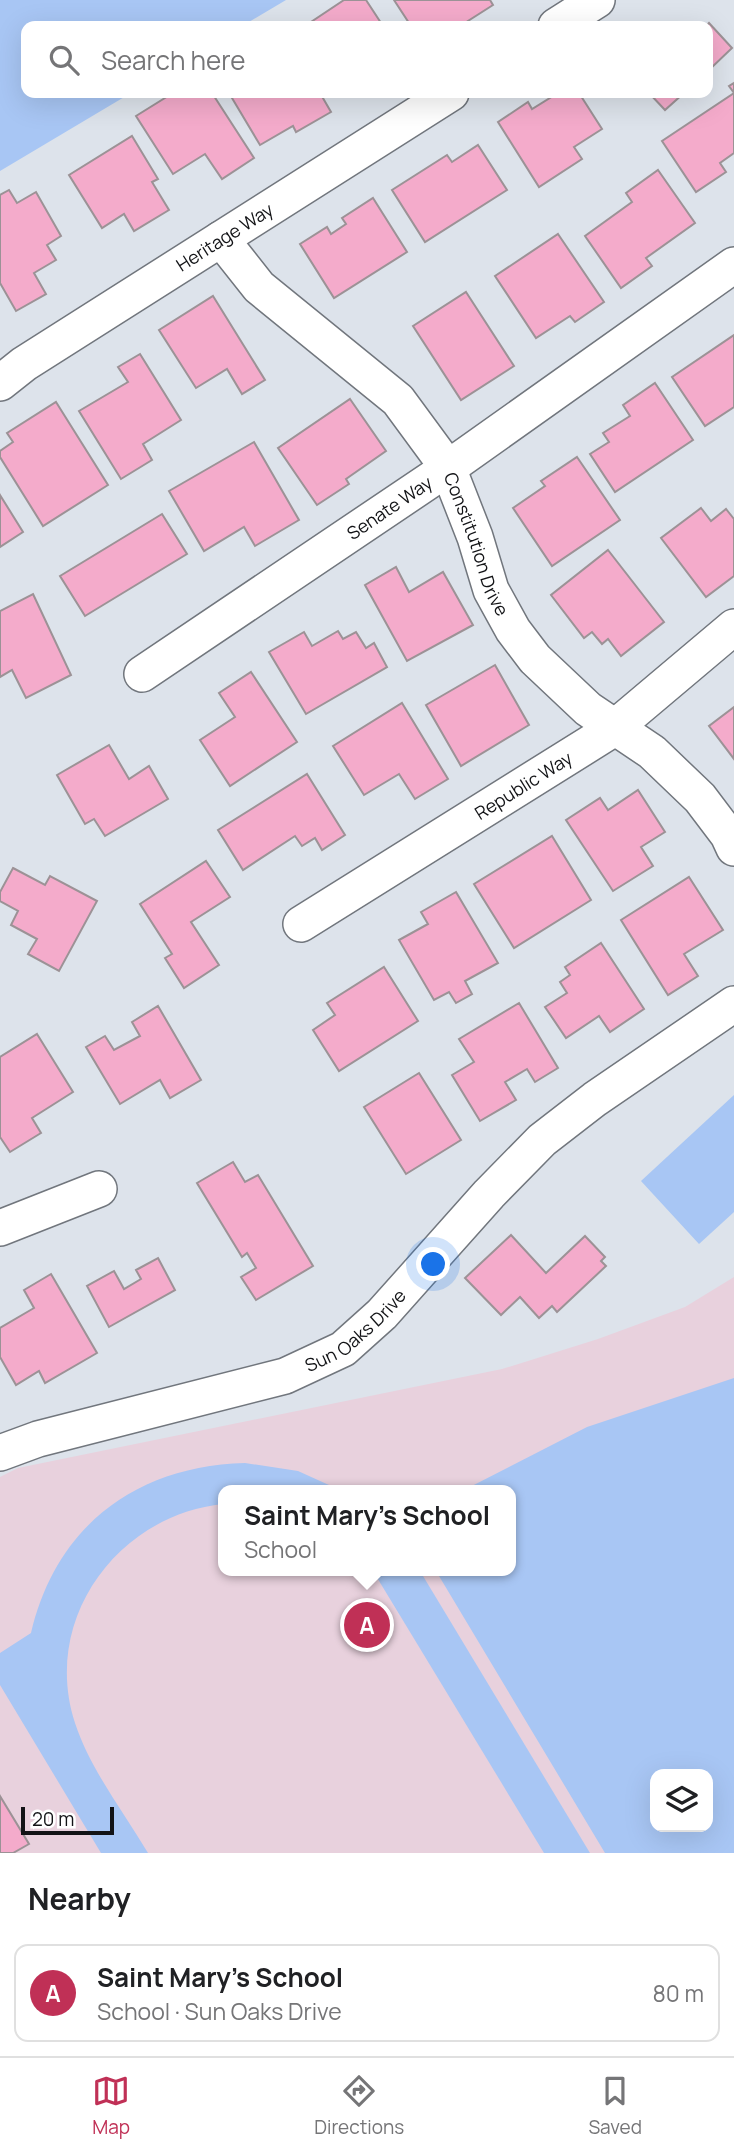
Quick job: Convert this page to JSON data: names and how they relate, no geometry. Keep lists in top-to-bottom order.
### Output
{
  "streets": {
    "street": [
      "Heritage Way",
      "Senate Way",
      "Constitution Drive",
      "Republic Way",
      "Sun Oaks Drive"
    ]
  },
  "crossings": [
    ["Heritage Way", "Constitution Drive"],
    ["Senate Way", "Constitution Drive"],
    ["Constitution Drive", "Republic Way"]
  ],
  "scale_bar": "20 m",
  "page": {
    "search": "Search here",
    "popup": ["Saint Mary's School", "School"],
    "pins": "A",
    "scale": "20 m",
    "heading": "Nearby",
    "list": [
      {
        "mark": "A",
        "name": "Saint Mary's School",
        "note": "School · Sun Oaks Drive",
        "value": "80 m"
      }
    ],
    "nav": ["Map", "Directions", "Saved"]
  }
}
